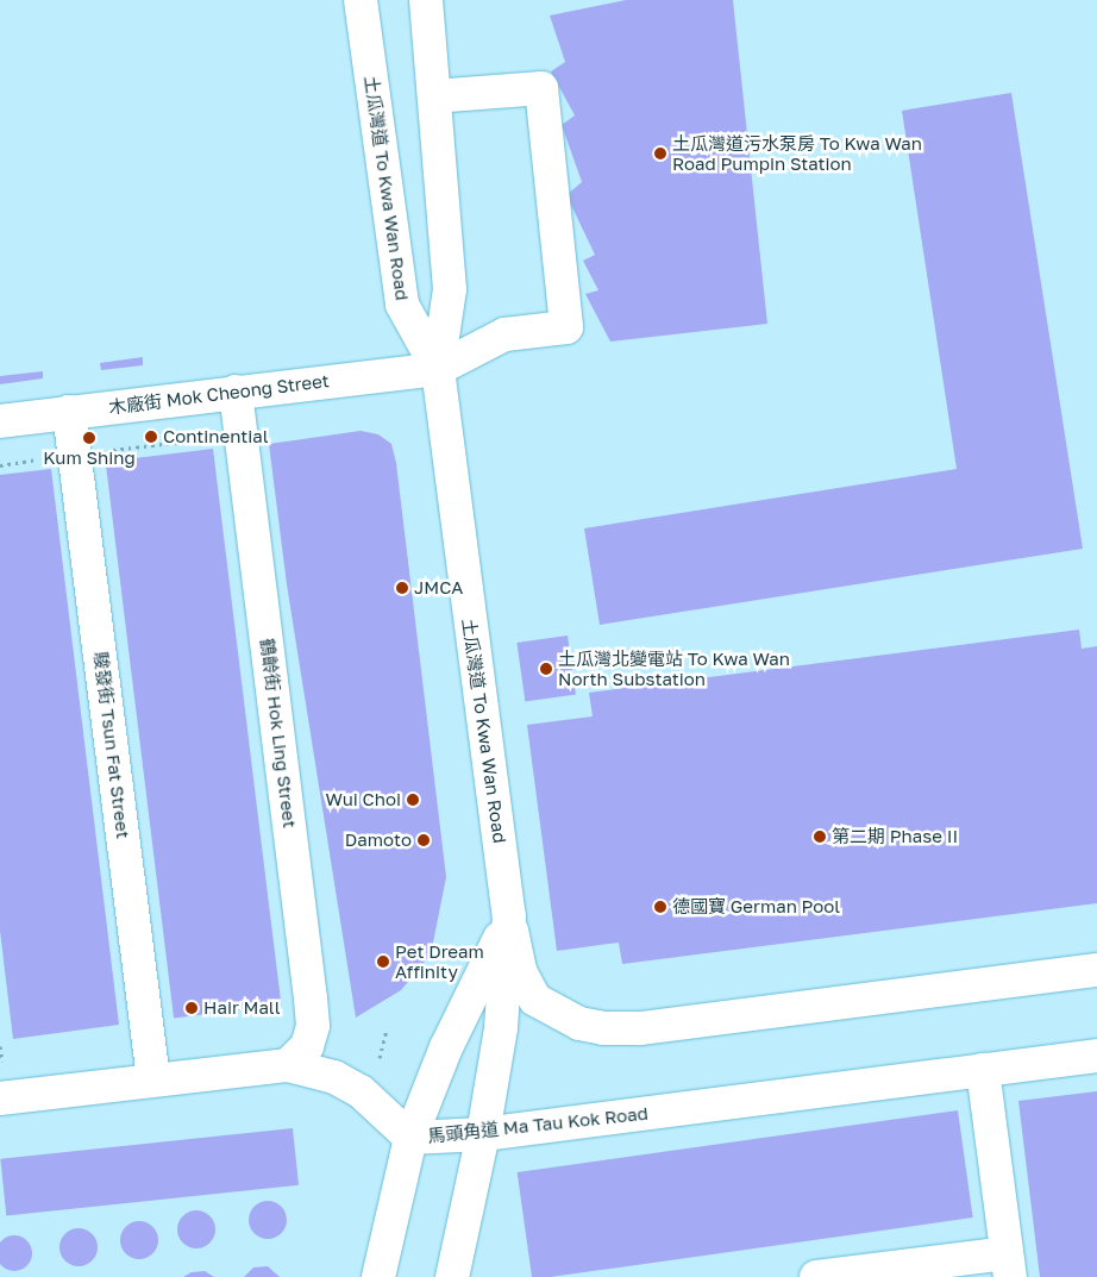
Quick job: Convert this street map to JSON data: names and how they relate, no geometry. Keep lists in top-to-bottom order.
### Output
{
  "streets": {
    "street": [
      "土瓜灣道 To Kwa Wan Road",
      "木廠街 Mok Cheong Street",
      "鶴齡街 Hok Ling Street",
      "駿發街 Tsun Fat Street",
      "馬頭角道 Ma Tau Kok Road"
    ]
  },
  "crossings": [
    ["土瓜灣道 To Kwa Wan Road", "木廠街 Mok Cheong Street"],
    ["土瓜灣道 To Kwa Wan Road", "馬頭角道 Ma Tau Kok Road"],
    ["木廠街 Mok Cheong Street", "鶴齡街 Hok Ling Street"],
    ["木廠街 Mok Cheong Street", "駿發街 Tsun Fat Street"],
    ["鶴齡街 Hok Ling Street", "馬頭角道 Ma Tau Kok Road"],
    ["駿發街 Tsun Fat Street", "馬頭角道 Ma Tau Kok Road"]
  ],
  "places": [
    "土瓜灣道污水泵房 To Kwa Wan Road Pumpin Station",
    "Continential",
    "Kum Shing",
    "JMCA",
    "土瓜灣北變電站 To Kwa Wan North Substation",
    "Wui Choi",
    "第二期 Phase II",
    "Damoto",
    "德國寶 German Pool",
    "Pet Dream Affinity",
    "Hair Mall"
  ]
}
